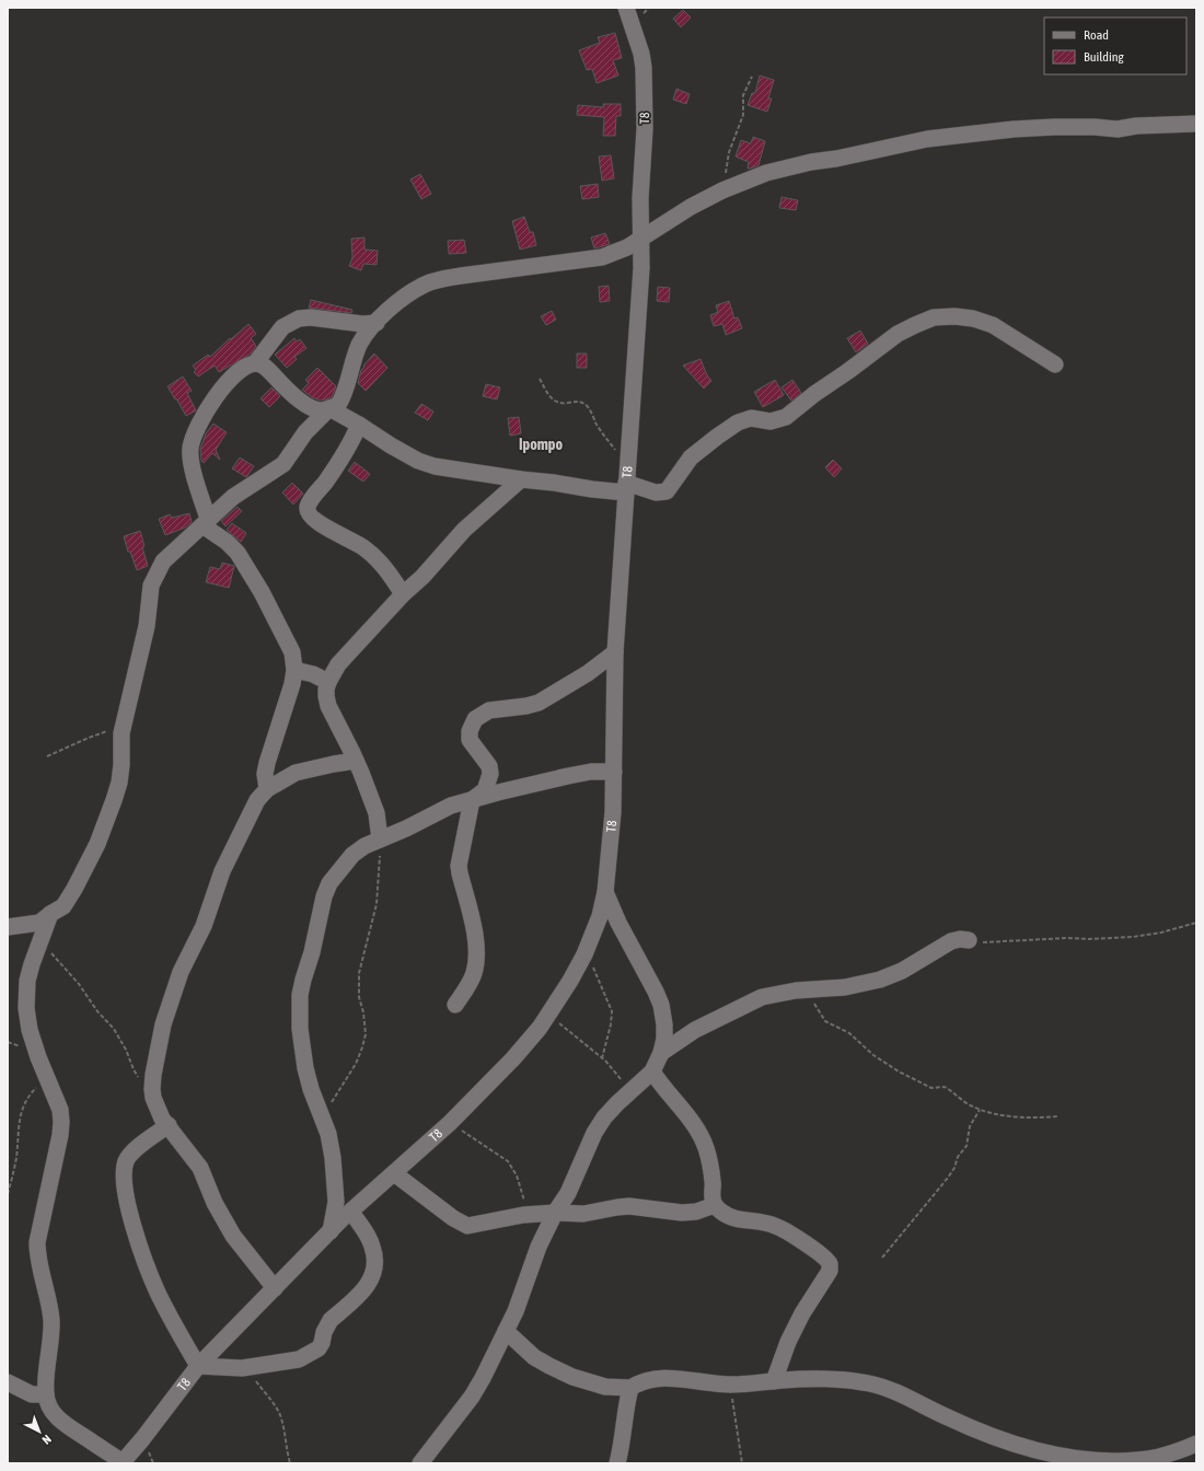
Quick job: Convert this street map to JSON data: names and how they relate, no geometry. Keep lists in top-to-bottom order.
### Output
{
  "streets": {
    "street": ["T8"]
  },
  "districts": ["Ipompo"],
  "legend": ["Road", "Building"],
  "north": "bottom right"
}
